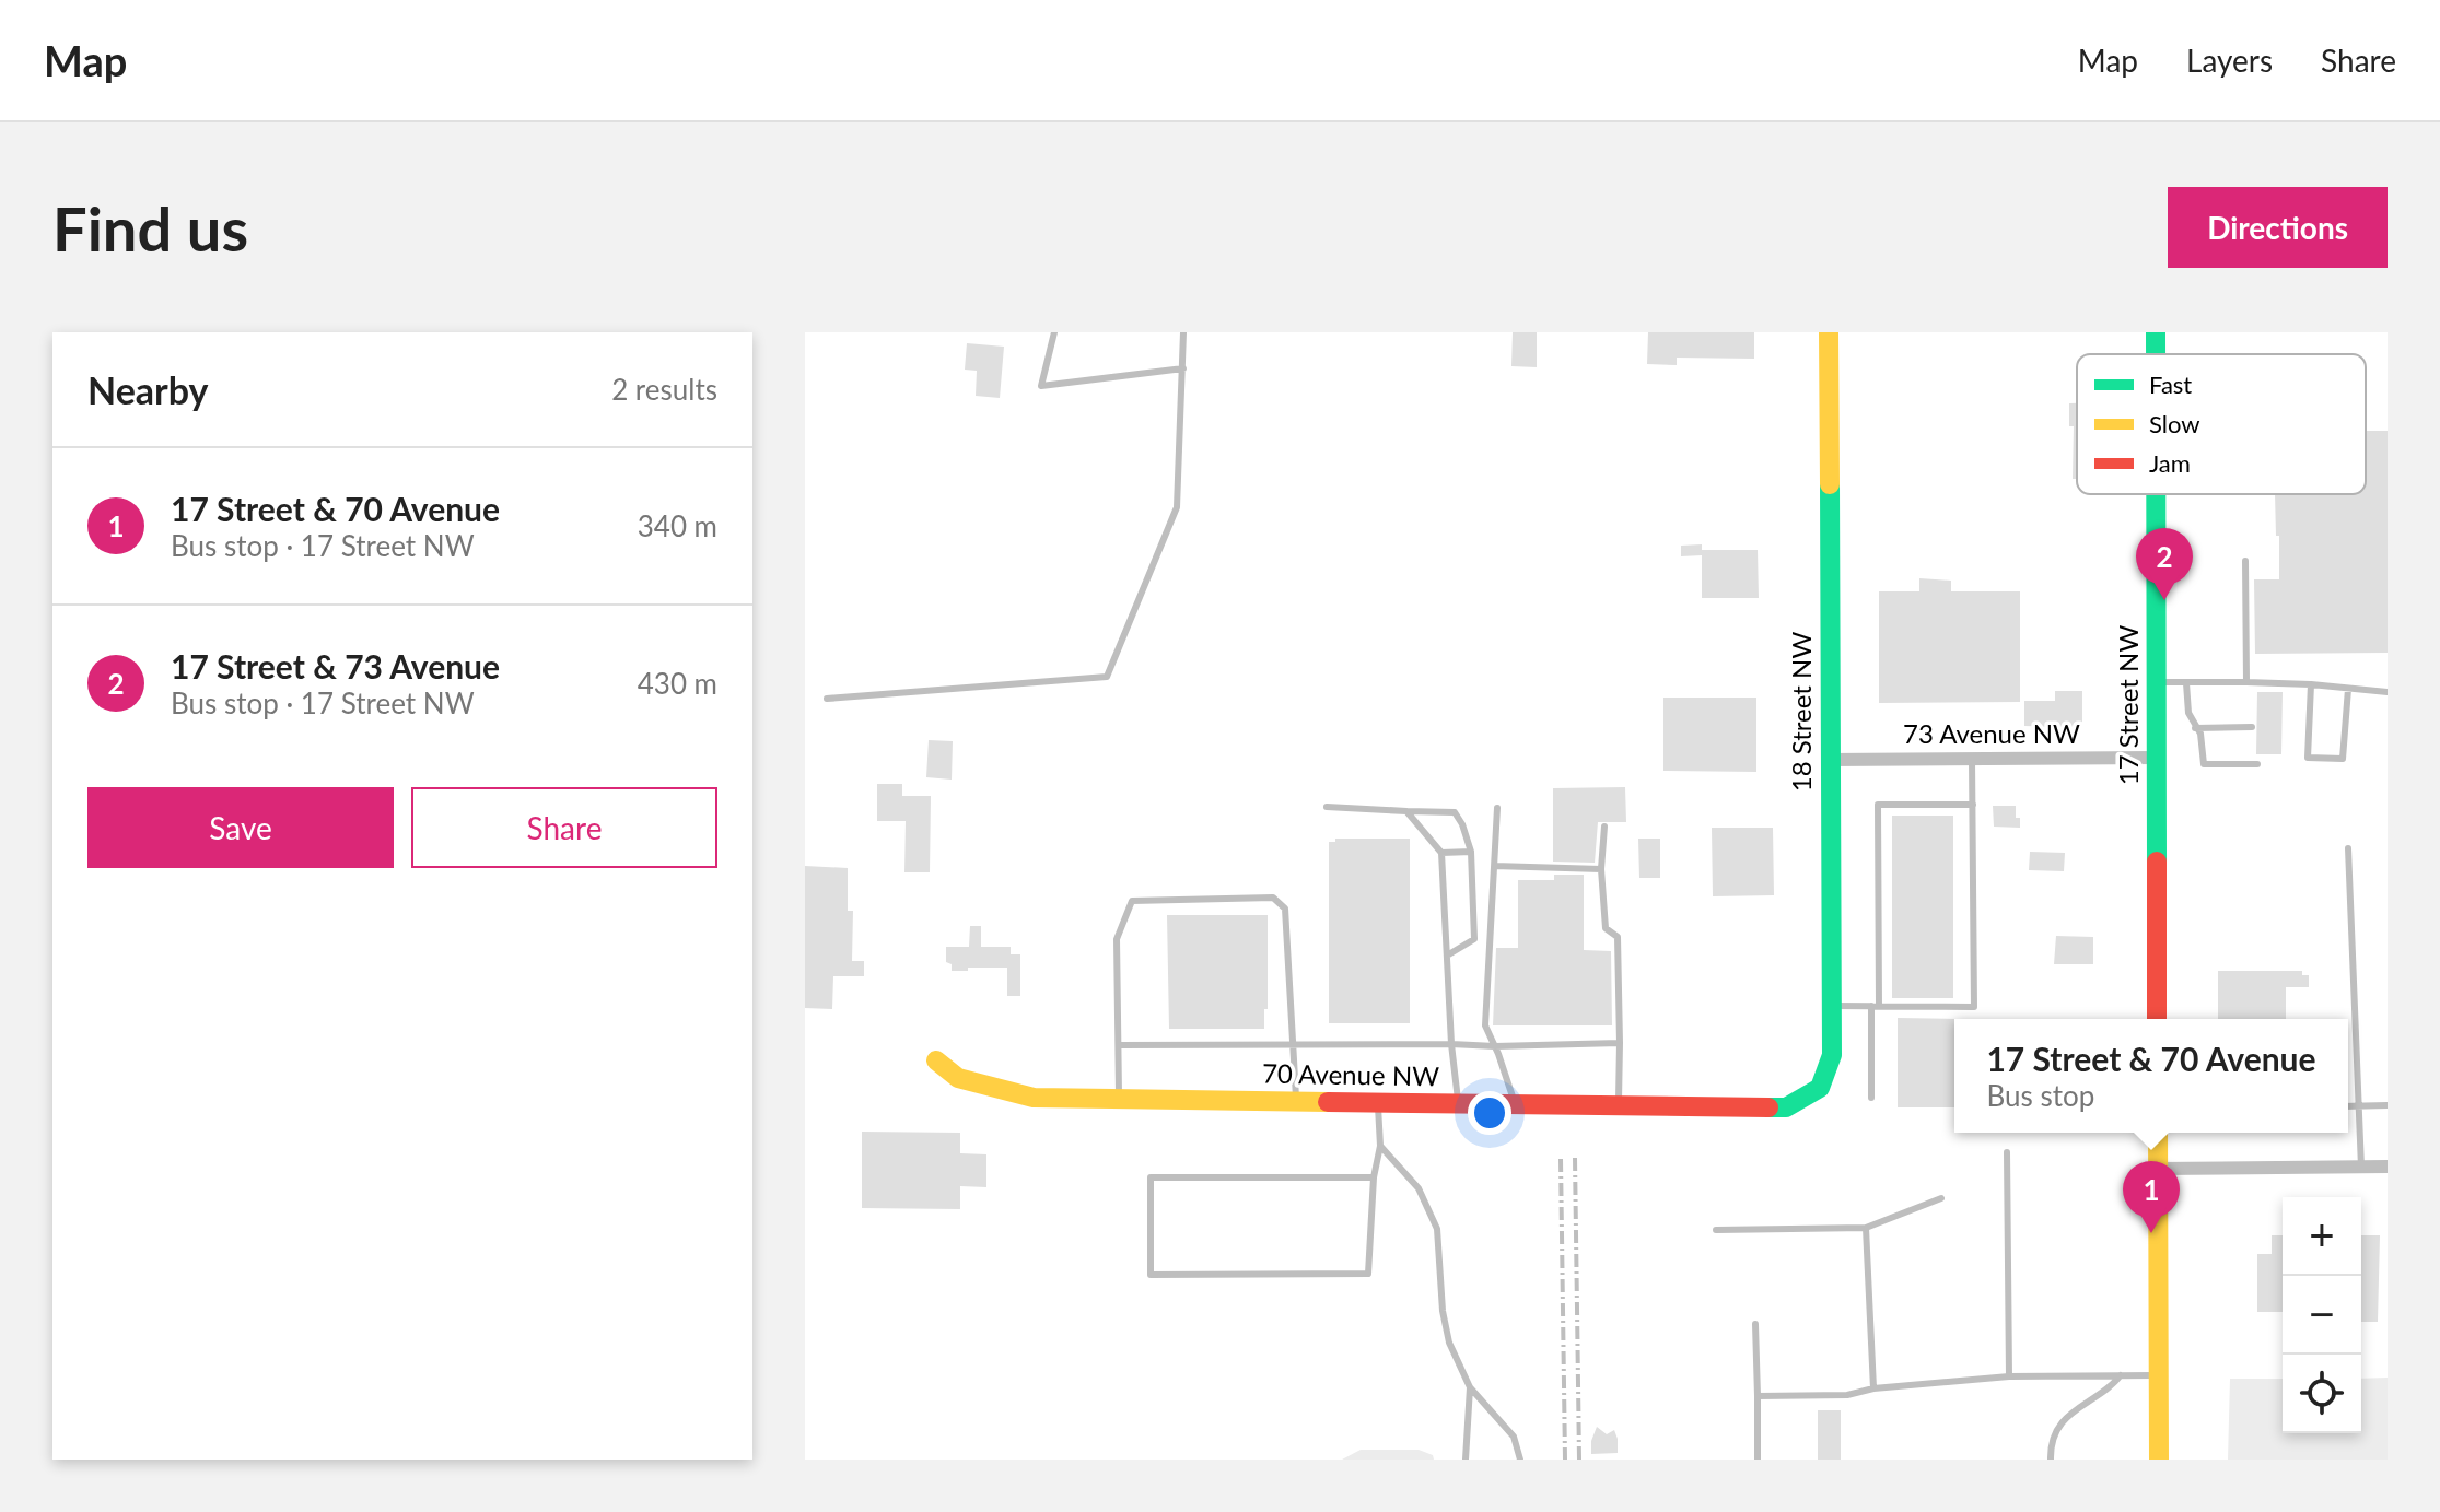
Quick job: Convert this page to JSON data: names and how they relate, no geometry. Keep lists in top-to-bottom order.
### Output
{
  "streets": {
    "street": [
      "17 Street NW",
      "18 Street NW",
      "73 Avenue NW",
      "70 Avenue NW"
    ]
  },
  "crossings": [
    ["17 Street NW", "73 Avenue NW"],
    ["18 Street NW", "73 Avenue NW"],
    ["18 Street NW", "70 Avenue NW"]
  ],
  "legend": ["Fast", "Slow", "Jam"],
  "page": {
    "header": "Map",
    "nav": ["Map", "Layers", "Share"],
    "buttons": [
      "Directions",
      ["Save", "Share"]
    ],
    "title": "Find us",
    "heading": ["Nearby", "2 results"],
    "list": [
      {
        "mark": "1",
        "name": "17 Street & 70 Avenue",
        "note": "Bus stop · 17 Street NW",
        "value": "340 m"
      },
      {
        "mark": "2",
        "name": "17 Street & 73 Avenue",
        "note": "Bus stop · 17 Street NW",
        "value": "430 m"
      }
    ],
    "pins": ["2", "1"],
    "popup": ["17 Street & 70 Avenue", "Bus stop"],
    "map_buttons": ["+", "−"]
  }
}
